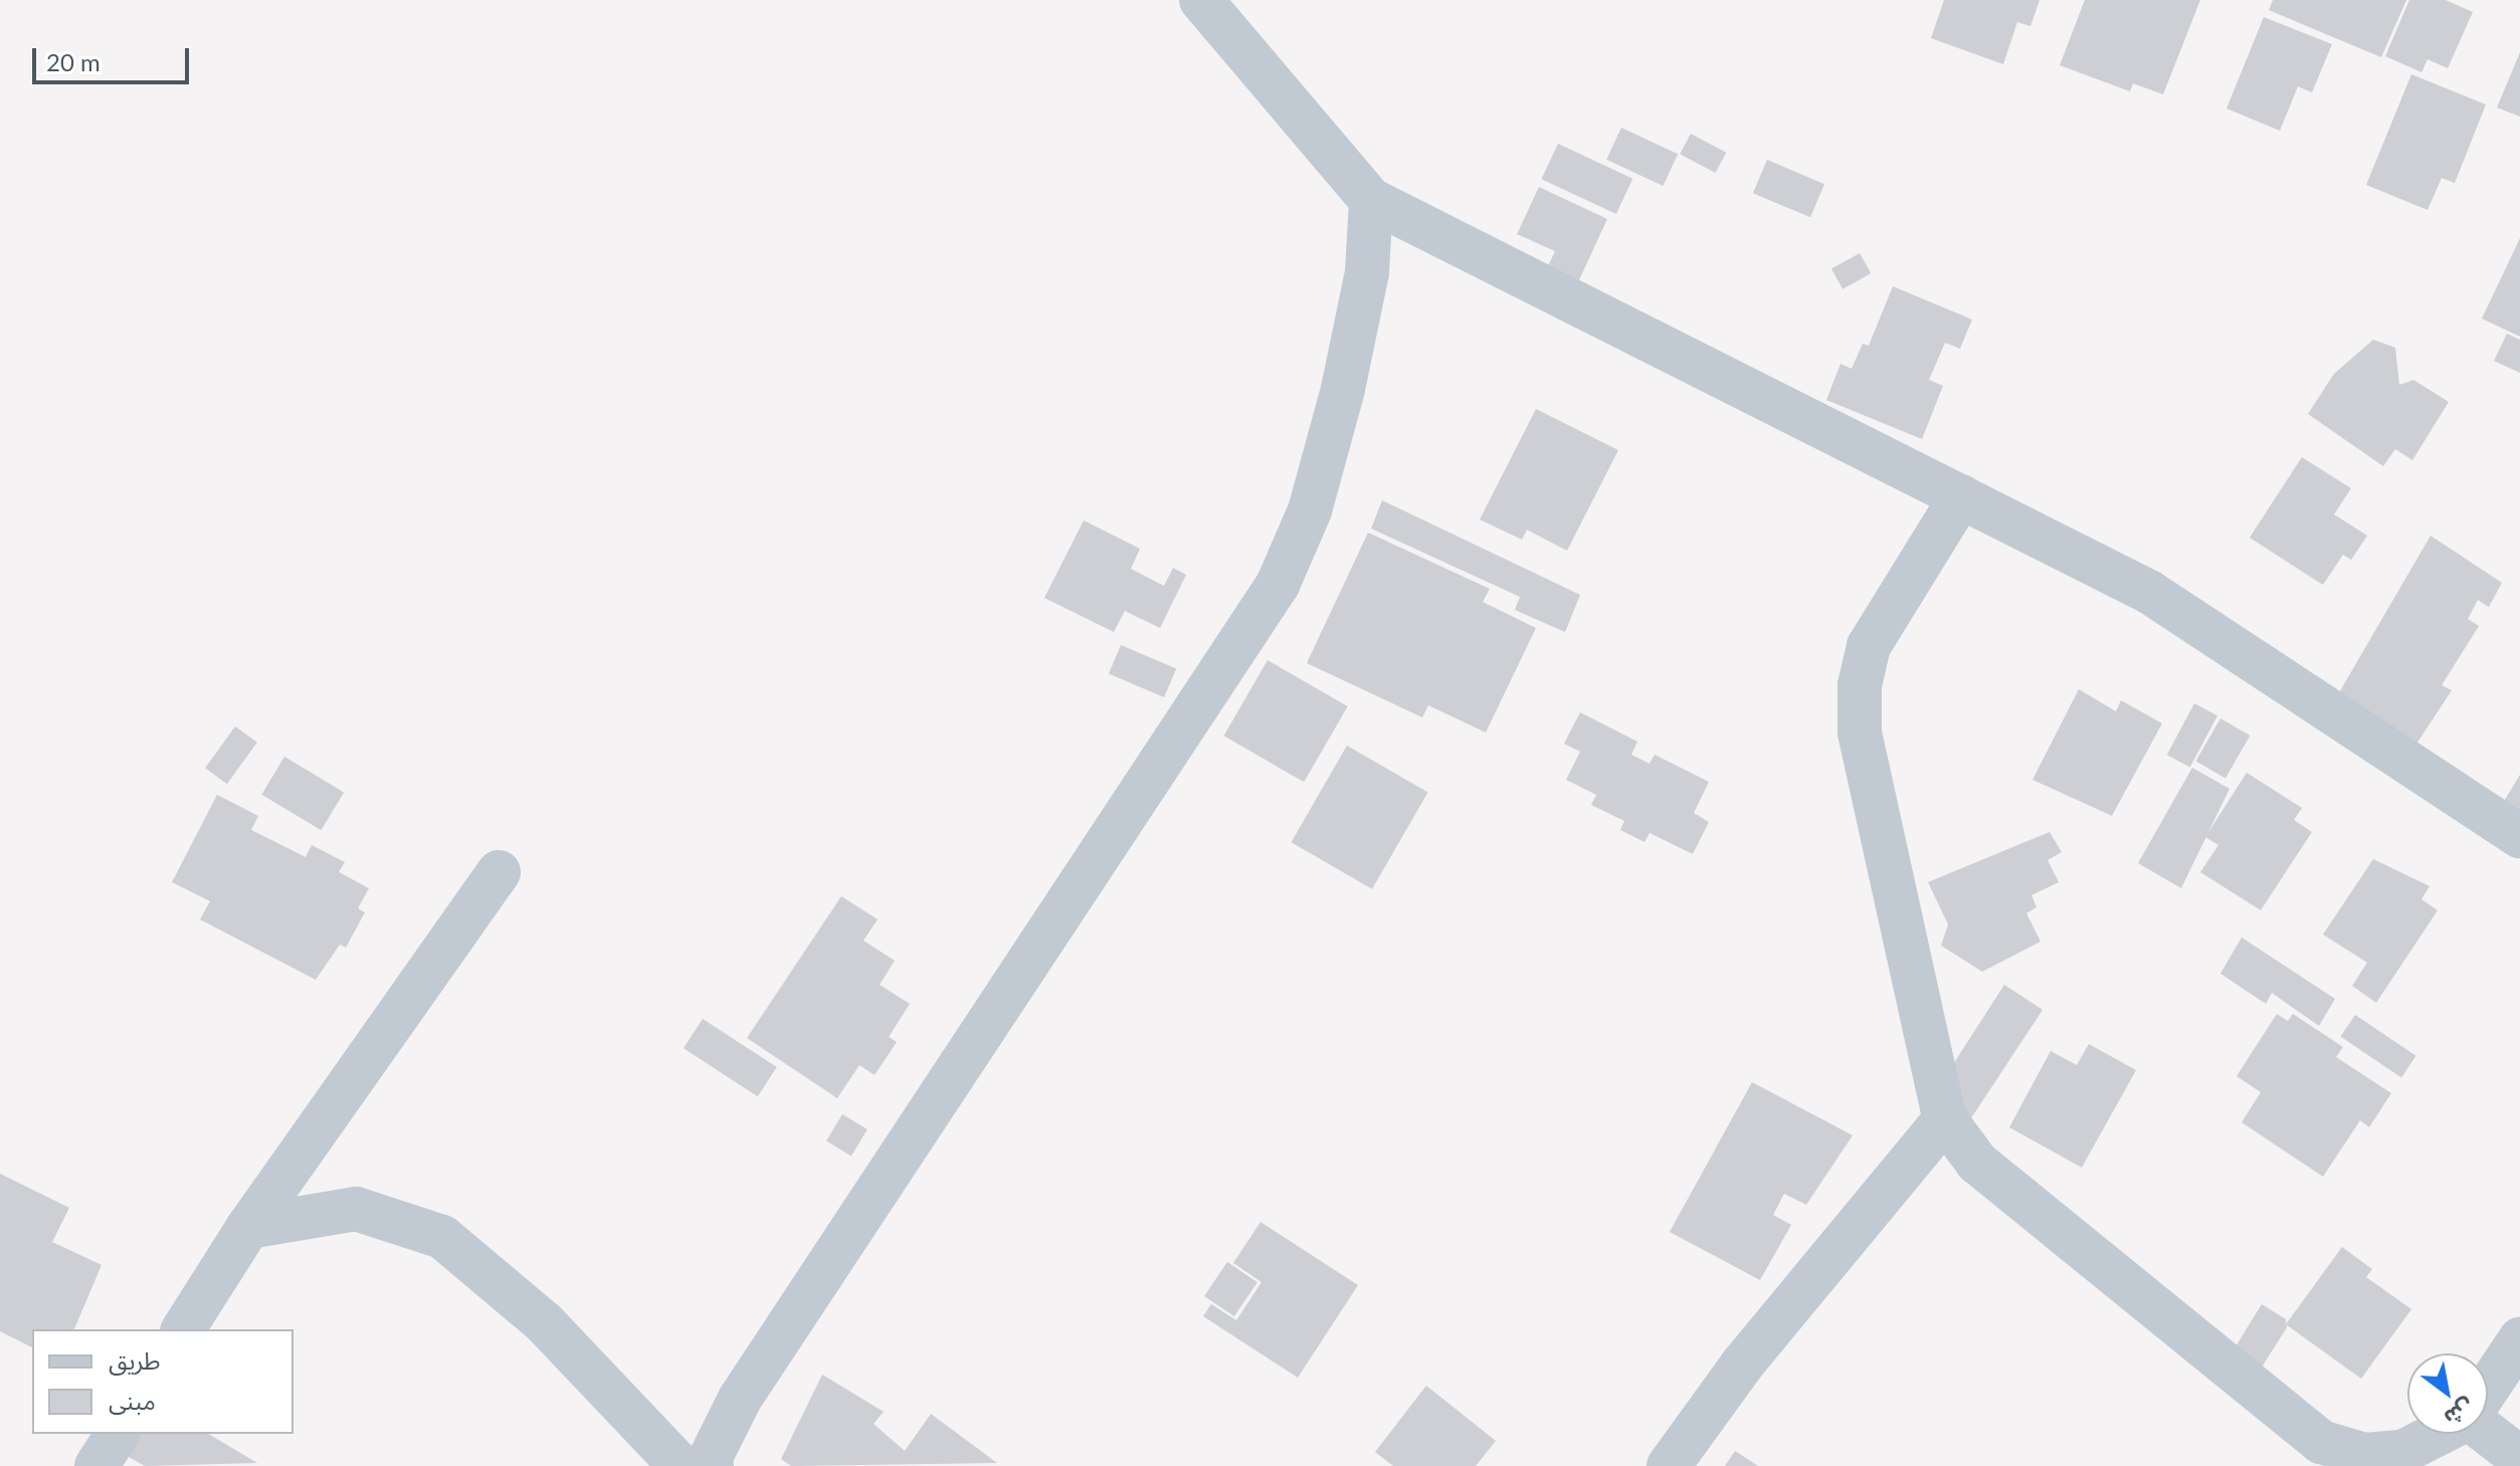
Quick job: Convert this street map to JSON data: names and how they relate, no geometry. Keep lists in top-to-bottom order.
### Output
{
  "legend": ["طريق", "مبنى"],
  "scale_bar": "20 m",
  "north": "bottom right"
}
